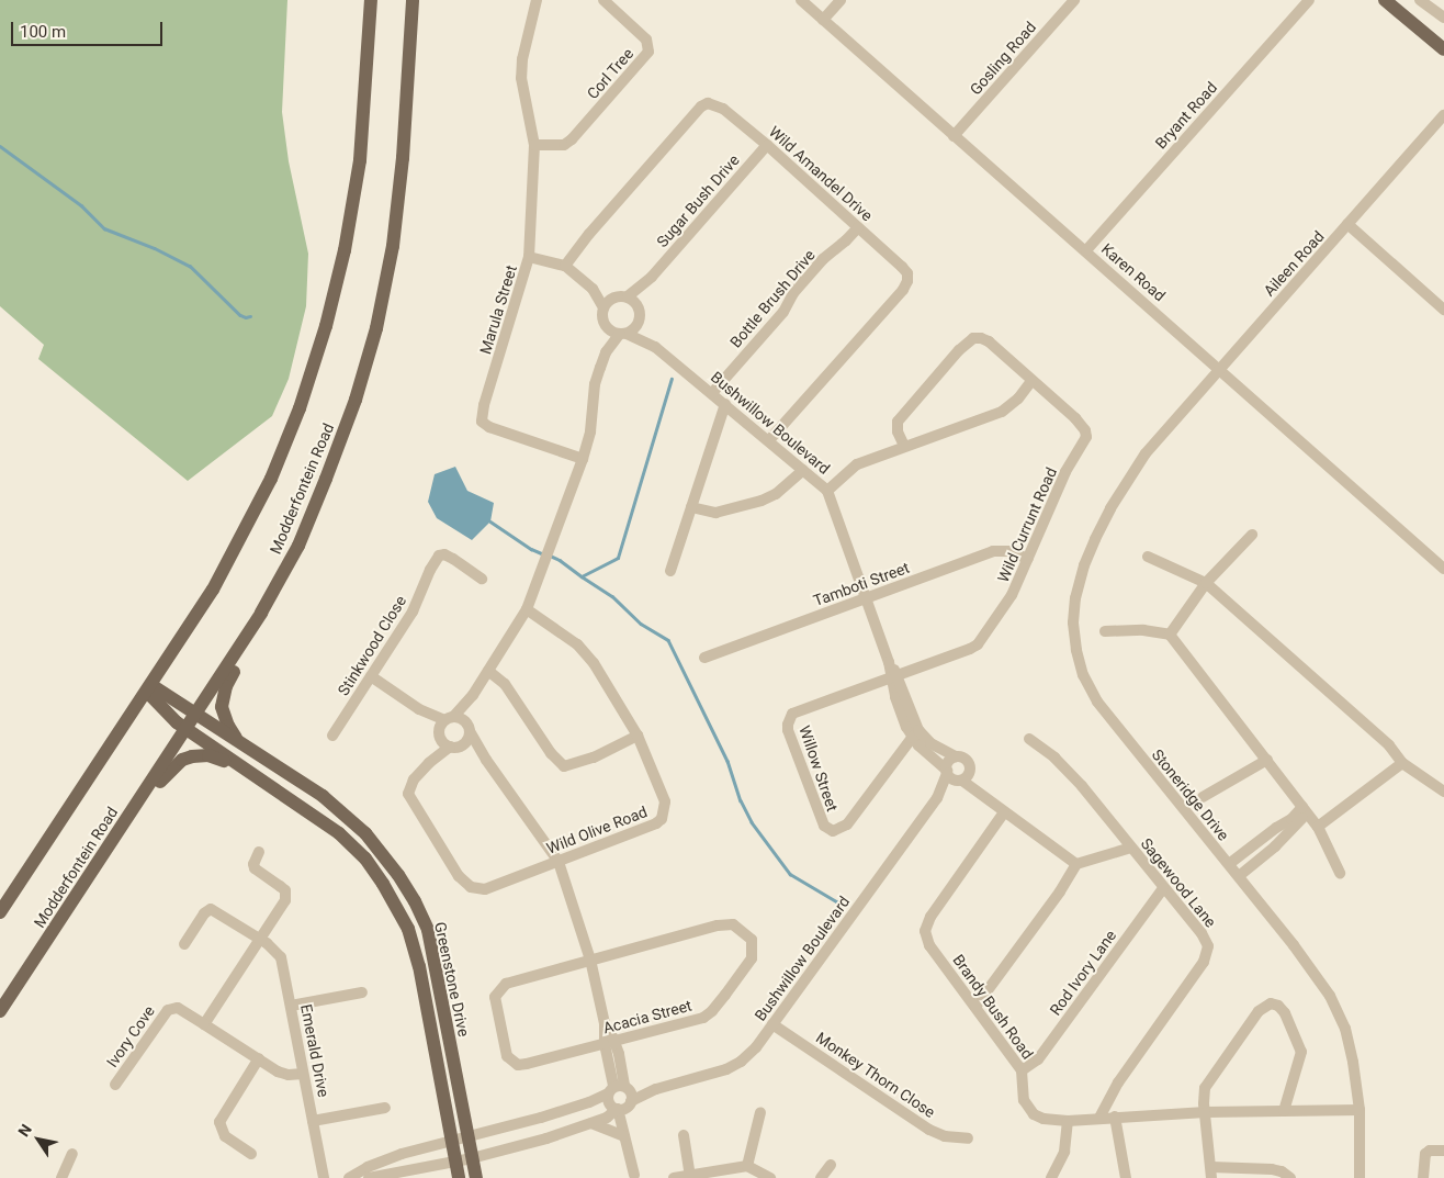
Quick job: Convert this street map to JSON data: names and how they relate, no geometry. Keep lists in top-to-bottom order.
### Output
{
  "streets": {
    "main road": ["Modderfontein Road", "Greenstone Drive"],
    "street": [
      "Gosling Road",
      "Corl Tree",
      "Bryant Road",
      "Wild Amandel Drive",
      "Sugar Bush Drive",
      "Aileen Road",
      "Karen Road",
      "Bottle Brush Drive",
      "Marula Street",
      "Bushwillow Boulevard",
      "Wild Currunt Road",
      "Tamboti Street",
      "Stinkwood Close",
      "Willow Street",
      "Stoneridge Drive",
      "Wild Olive Road",
      "Sagewood Lane",
      "Rod Ivory Lane",
      "Brandy Bush Road",
      "Acacia Street",
      "Ivory Cove",
      "Emerald Drive",
      "Monkey Thorn Close"
    ]
  },
  "crossings": [
    ["Gosling Road", "Karen Road"],
    ["Corl Tree", "Marula Street"],
    ["Bryant Road", "Karen Road"],
    ["Wild Amandel Drive", "Sugar Bush Drive"],
    ["Wild Amandel Drive", "Bottle Brush Drive"],
    ["Wild Amandel Drive", "Bushwillow Boulevard"],
    ["Sugar Bush Drive", "Bushwillow Boulevard"],
    ["Aileen Road", "Karen Road"],
    ["Aileen Road", "Stoneridge Drive"],
    ["Bottle Brush Drive", "Bushwillow Boulevard"],
    ["Bushwillow Boulevard", "Wild Currunt Road"],
    ["Bushwillow Boulevard", "Tamboti Street"],
    ["Bushwillow Boulevard", "Willow Street"],
    ["Bushwillow Boulevard", "Greenstone Drive"],
    ["Bushwillow Boulevard", "Monkey Thorn Close"],
    ["Modderfontein Road", "Greenstone Drive"],
    ["Wild Currunt Road", "Tamboti Street"],
    ["Wild Currunt Road", "Willow Street"],
    ["Stoneridge Drive", "Brandy Bush Road"],
    ["Sagewood Lane", "Rod Ivory Lane"],
    ["Sagewood Lane", "Brandy Bush Road"],
    ["Rod Ivory Lane", "Brandy Bush Road"]
  ],
  "scale_bar": "100 m",
  "north": "top left"
}
